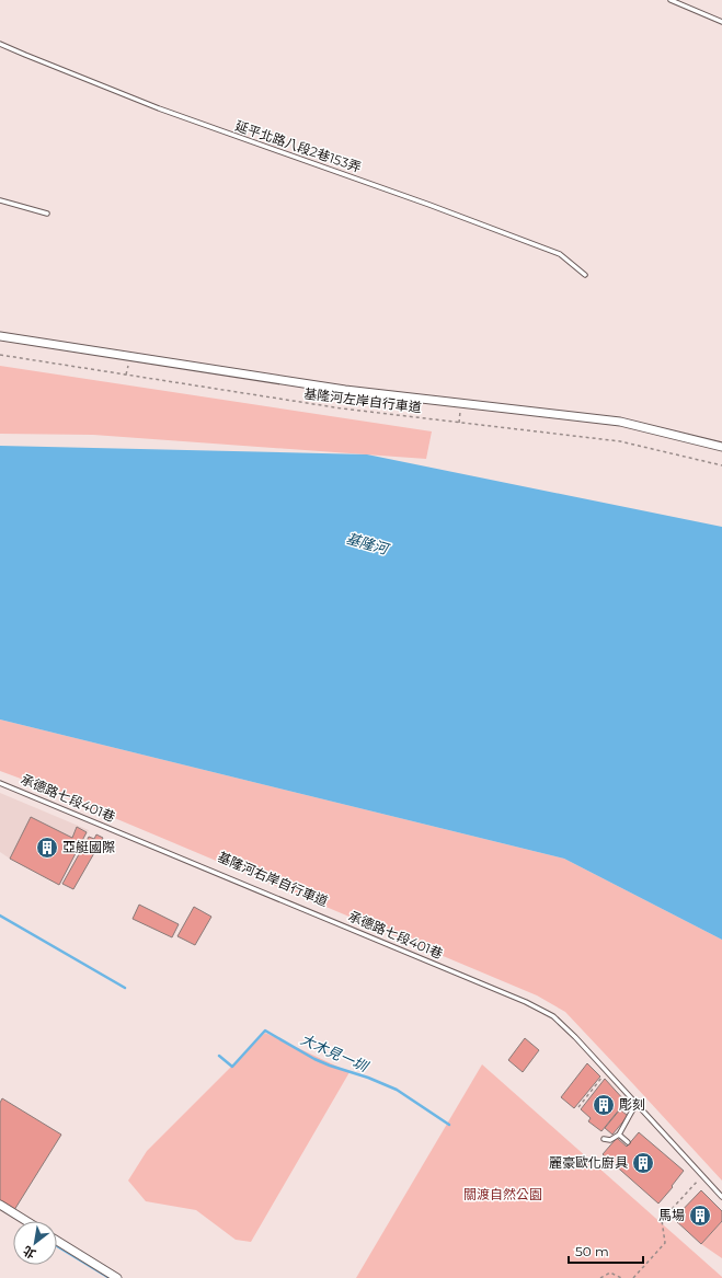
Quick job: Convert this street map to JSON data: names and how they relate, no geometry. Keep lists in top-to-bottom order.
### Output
{
  "streets": {
    "lane": ["延平北路八段2巷153弄", "承德路七段401巷"],
    "path": ["基隆河左岸自行車道"]
  },
  "water": ["基隆河", "大木見一圳"],
  "parks": ["關渡自然公園"],
  "places": {
    "building": [
      "亞艇國際",
      "彫刻",
      "麗豪歐化廚具",
      "馬場"
    ]
  },
  "scale_bar": "50 m",
  "north": "bottom left"
}
